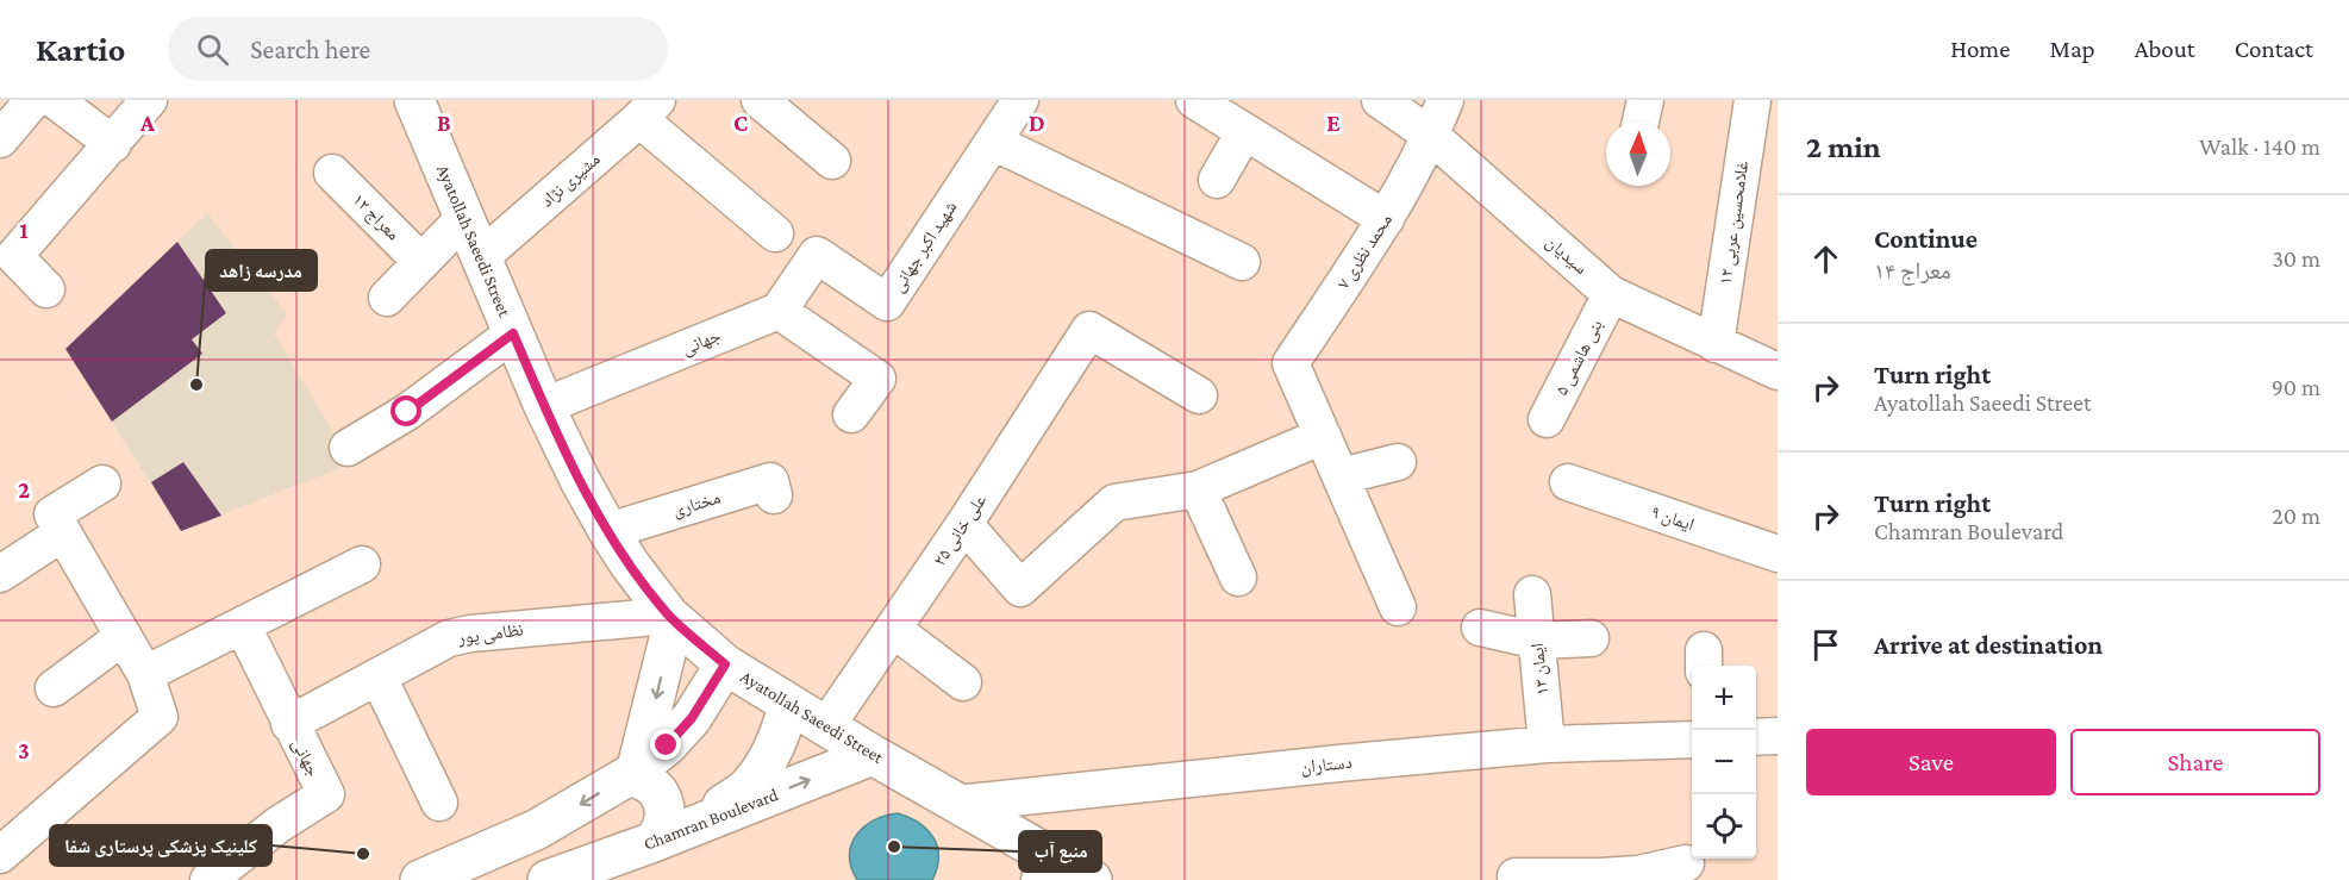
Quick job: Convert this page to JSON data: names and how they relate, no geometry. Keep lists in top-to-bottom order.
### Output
{
  "streets": {
    "main road": ["Ayatollah Saeedi Street", "Chamran Boulevard"],
    "street": [
      "مشیری نژاد",
      "معراج ۱۲",
      "غلامحسین عربی ۱۲",
      "شهید اکبر جهانی",
      "محمد نظری ۷",
      "سیدیان",
      "جهانی",
      "بنی هاشمی ۵",
      "مختاری",
      "ایمان ۹",
      "علی خانی ۲۵",
      "نظامی پور",
      "ایمان ۱۳",
      "دستاران"
    ]
  },
  "crossings": [
    ["مشیری نژاد", "Ayatollah Saeedi Street"],
    ["غلامحسین عربی ۱۲", "سیدیان"],
    ["Ayatollah Saeedi Street", "جهانی"],
    ["Ayatollah Saeedi Street", "مختاری"],
    ["Ayatollah Saeedi Street", "علی خانی ۲۵"],
    ["Ayatollah Saeedi Street", "نظامی پور"],
    ["Ayatollah Saeedi Street", "دستاران"],
    ["Ayatollah Saeedi Street", "Chamran Boulevard"],
    ["شهید اکبر جهانی", "جهانی"],
    ["محمد نظری ۷", "سیدیان"],
    ["سیدیان", "بنی هاشمی ۵"],
    ["جهانی", "نظامی پور"],
    ["ایمان ۱۳", "دستاران"]
  ],
  "one_way": ["Chamran Boulevard"],
  "places": ["مدرسه زاهد", "منبع آب", "کلینیک پزشکی پرستاری شفا"],
  "north": "top",
  "page": {
    "header": "Kartio",
    "search": "Search here",
    "nav": [
      "Home",
      "Map",
      "About",
      "Contact"
    ],
    "heading": ["2 min", "Walk · 140 m"],
    "list": [
      ["Continue", "معراج ۱۴", "30 m"],
      ["Turn right", "Ayatollah Saeedi Street", "90 m"],
      ["Turn right", "Chamran Boulevard", "20 m"],
      "Arrive at destination"
    ],
    "map_buttons": ["+", "−"],
    "buttons": ["Save", "Share"]
  },
  "grid": {
    "columns": [
      "A",
      "B",
      "C",
      "D",
      "E"
    ],
    "rows": ["1", "2", "3"]
  }
}
